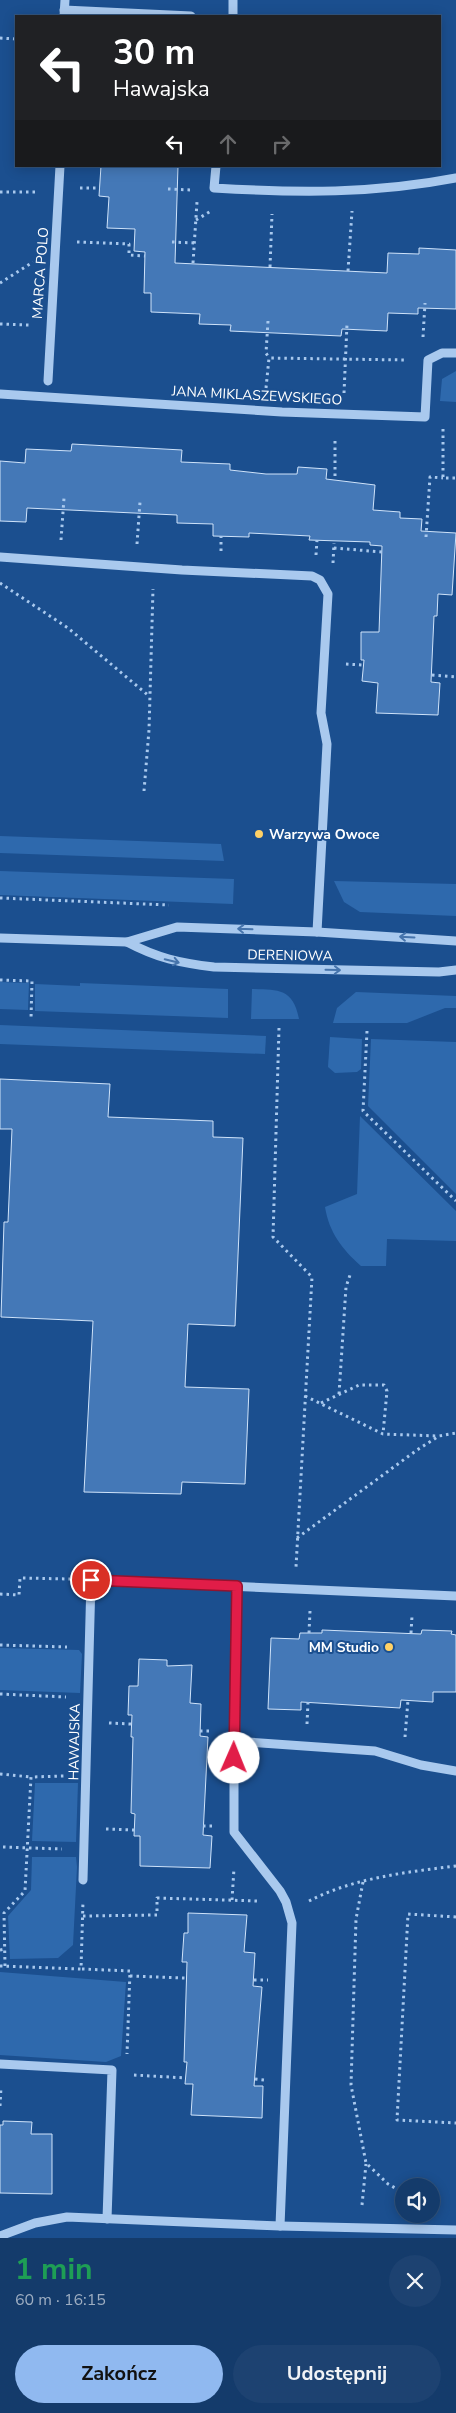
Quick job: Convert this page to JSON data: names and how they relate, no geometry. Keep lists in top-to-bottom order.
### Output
{
  "streets": {
    "street": [
      "MARCA POLO",
      "JANA MIKLASZEWSKIEGO",
      "DERENIOWA",
      "HAWAJSKA"
    ]
  },
  "places": ["Warzywa Owoce", "MM Studio"],
  "page": {
    "turn": ["30 m", "Hawajska"],
    "heading": ["1 min", "60 m · 16:15"],
    "buttons": ["Zakończ", "Udostępnij"]
  }
}
